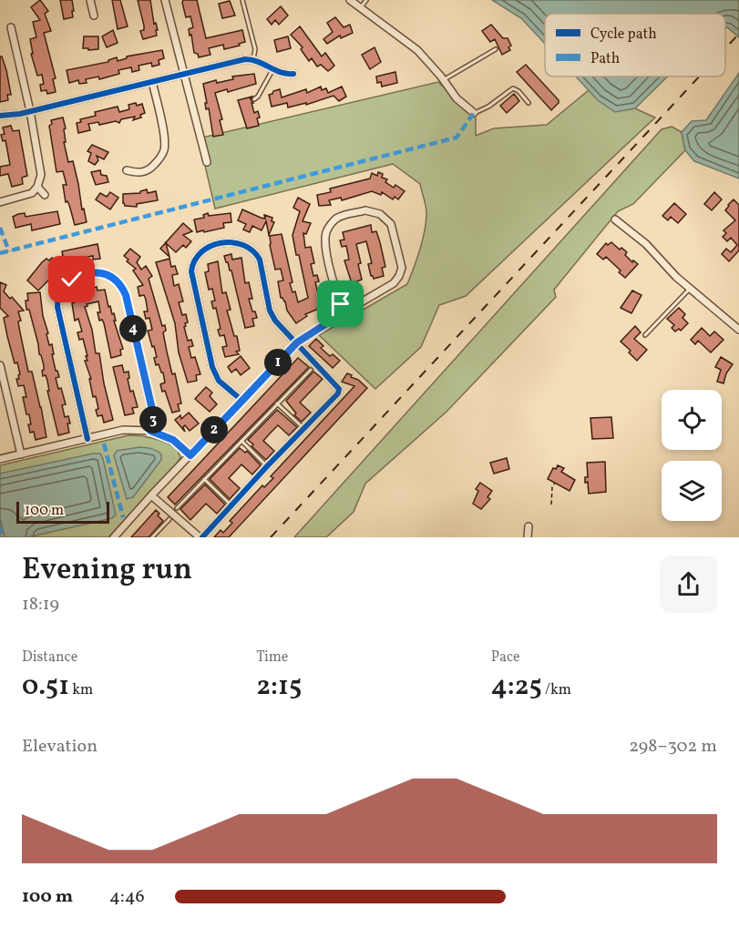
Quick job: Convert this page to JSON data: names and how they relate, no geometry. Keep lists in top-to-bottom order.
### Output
{
  "legend": ["Cycle path", "Path"],
  "scale_bar": "100 m",
  "page": {
    "pins": [
      "4",
      "1",
      "3",
      "2"
    ],
    "scale": "100 m",
    "heading": ["Evening run", "18:19"],
    "stats": [
      ["Distance", "0.51 km"],
      ["Time", "2:15"],
      ["Pace", "4:25 /km"]
    ],
    "chart": ["Elevation", "298–302 m"],
    "list": [
      {
        "name": "100 m",
        "note": "4:46"
      }
    ]
  }
}
